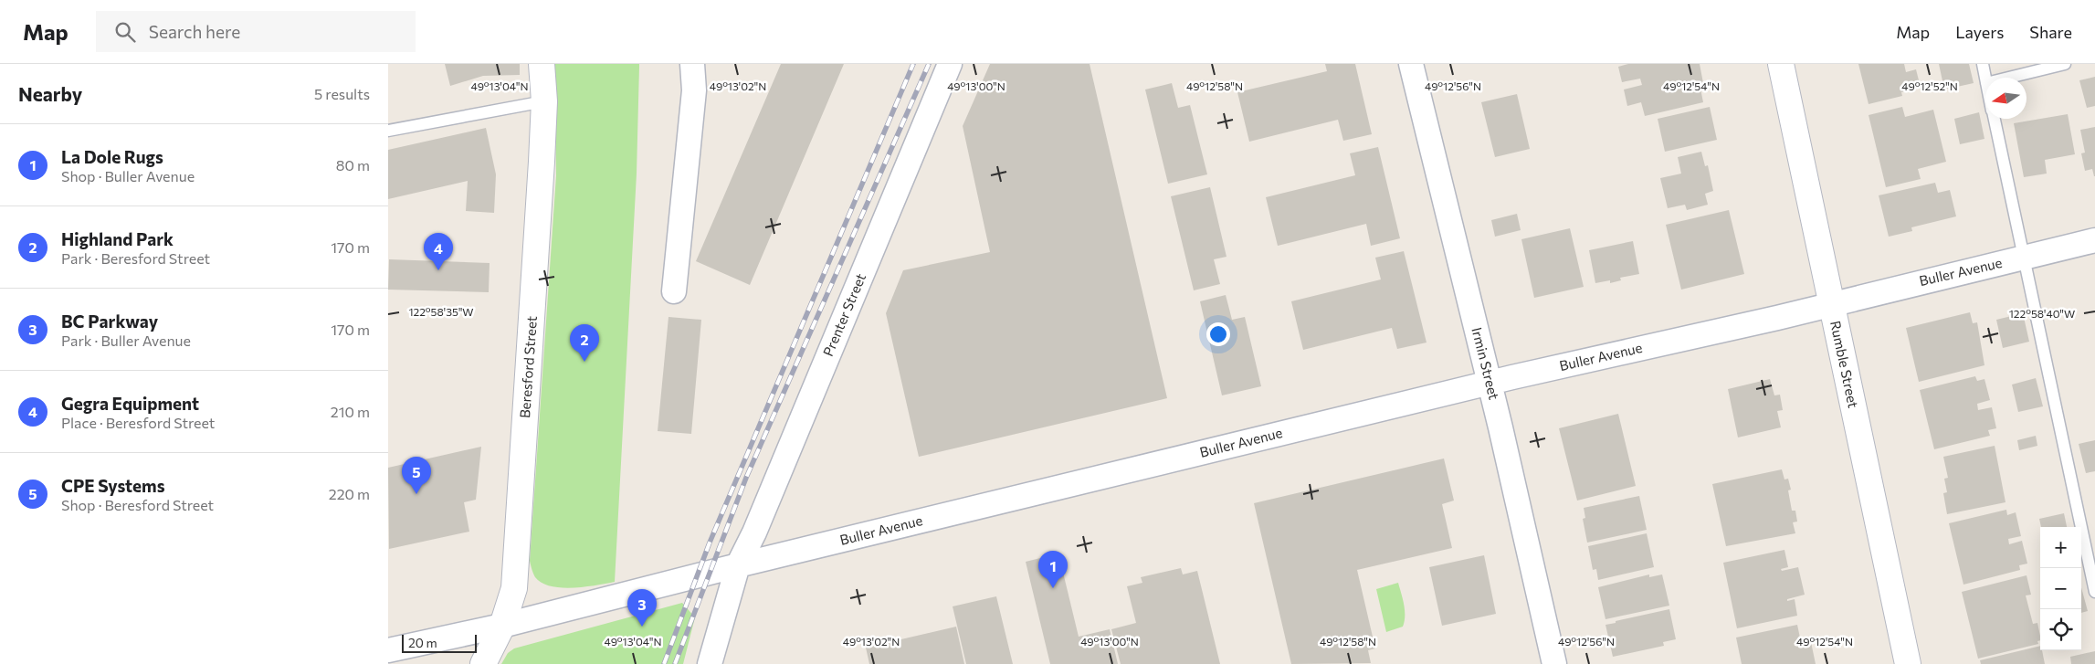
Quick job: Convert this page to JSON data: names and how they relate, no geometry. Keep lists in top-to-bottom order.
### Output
{
  "streets": {
    "street": [
      "Buller Avenue",
      "Prenter Street",
      "Irmin Street",
      "Rumble Street",
      "Beresford Street"
    ]
  },
  "crossings": [
    ["Buller Avenue", "Prenter Street"],
    ["Buller Avenue", "Irmin Street"],
    ["Buller Avenue", "Rumble Street"],
    ["Buller Avenue", "Beresford Street"]
  ],
  "scale_bar": "20 m",
  "north": "left",
  "page": {
    "header": "Map",
    "search": "Search here",
    "nav": ["Map", "Layers", "Share"],
    "heading": ["Nearby", "5 results"],
    "list": [
      {
        "mark": "1",
        "name": "La Dole Rugs",
        "note": "Shop · Buller Avenue",
        "value": "80 m"
      },
      {
        "mark": "2",
        "name": "Highland Park",
        "note": "Park · Beresford Street",
        "value": "170 m"
      },
      {
        "mark": "3",
        "name": "BC Parkway",
        "note": "Park · Buller Avenue",
        "value": "170 m"
      },
      {
        "mark": "4",
        "name": "Gegra Equipment",
        "note": "Place · Beresford Street",
        "value": "210 m"
      },
      {
        "mark": "5",
        "name": "CPE Systems",
        "note": "Shop · Beresford Street",
        "value": "220 m"
      }
    ],
    "pins": [
      "4",
      "2",
      "5",
      "1",
      "3"
    ],
    "map_buttons": ["+", "−"],
    "scale": "20 m"
  },
  "coordinates": [
    "49°13'04\"N",
    "49°13'02\"N",
    "49°13'00\"N",
    "49°12'58\"N",
    "49°12'56\"N",
    "49°12'54\"N",
    "49°12'52\"N",
    "122°58'35\"W",
    "122°58'40\"W"
  ]
}
